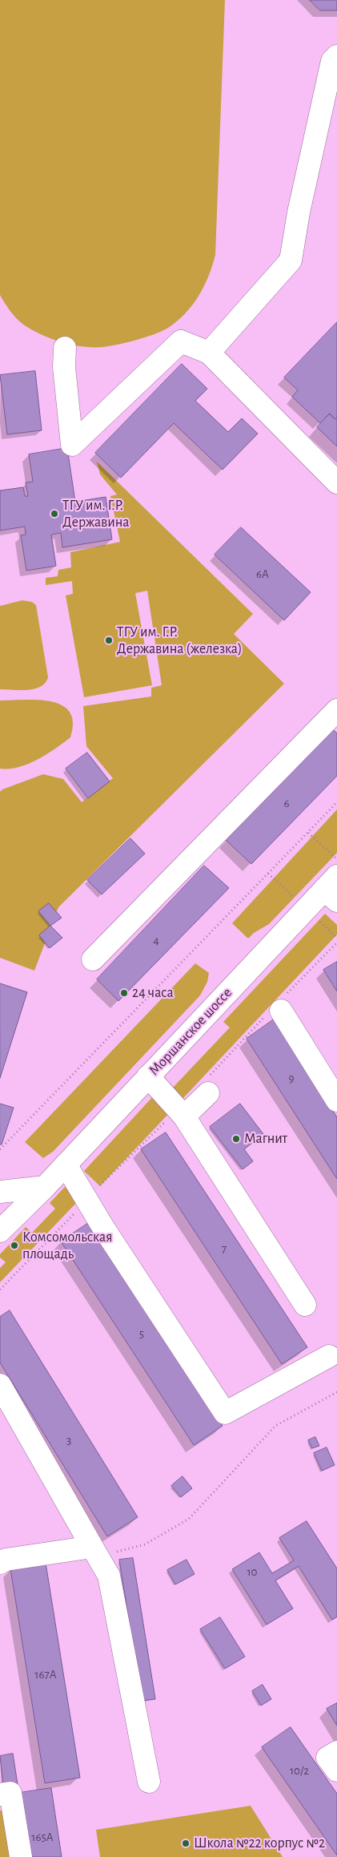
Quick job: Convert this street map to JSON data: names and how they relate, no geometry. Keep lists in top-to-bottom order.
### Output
{
  "streets": {
    "main road": ["Моршанское шоссе"]
  },
  "places": [
    "ТГУ им. Г.Р. Державина",
    "ТГУ им. Г.Р. Державина (железка)",
    "24 часа",
    "Магнит",
    "Комсомольская площадь",
    "Школа №22 корпус №2"
  ],
  "house_numbers": [
    "6А",
    "6",
    "4",
    "9",
    "7",
    "5",
    "3",
    "10",
    "167А",
    "10/2",
    "165А"
  ]
}
